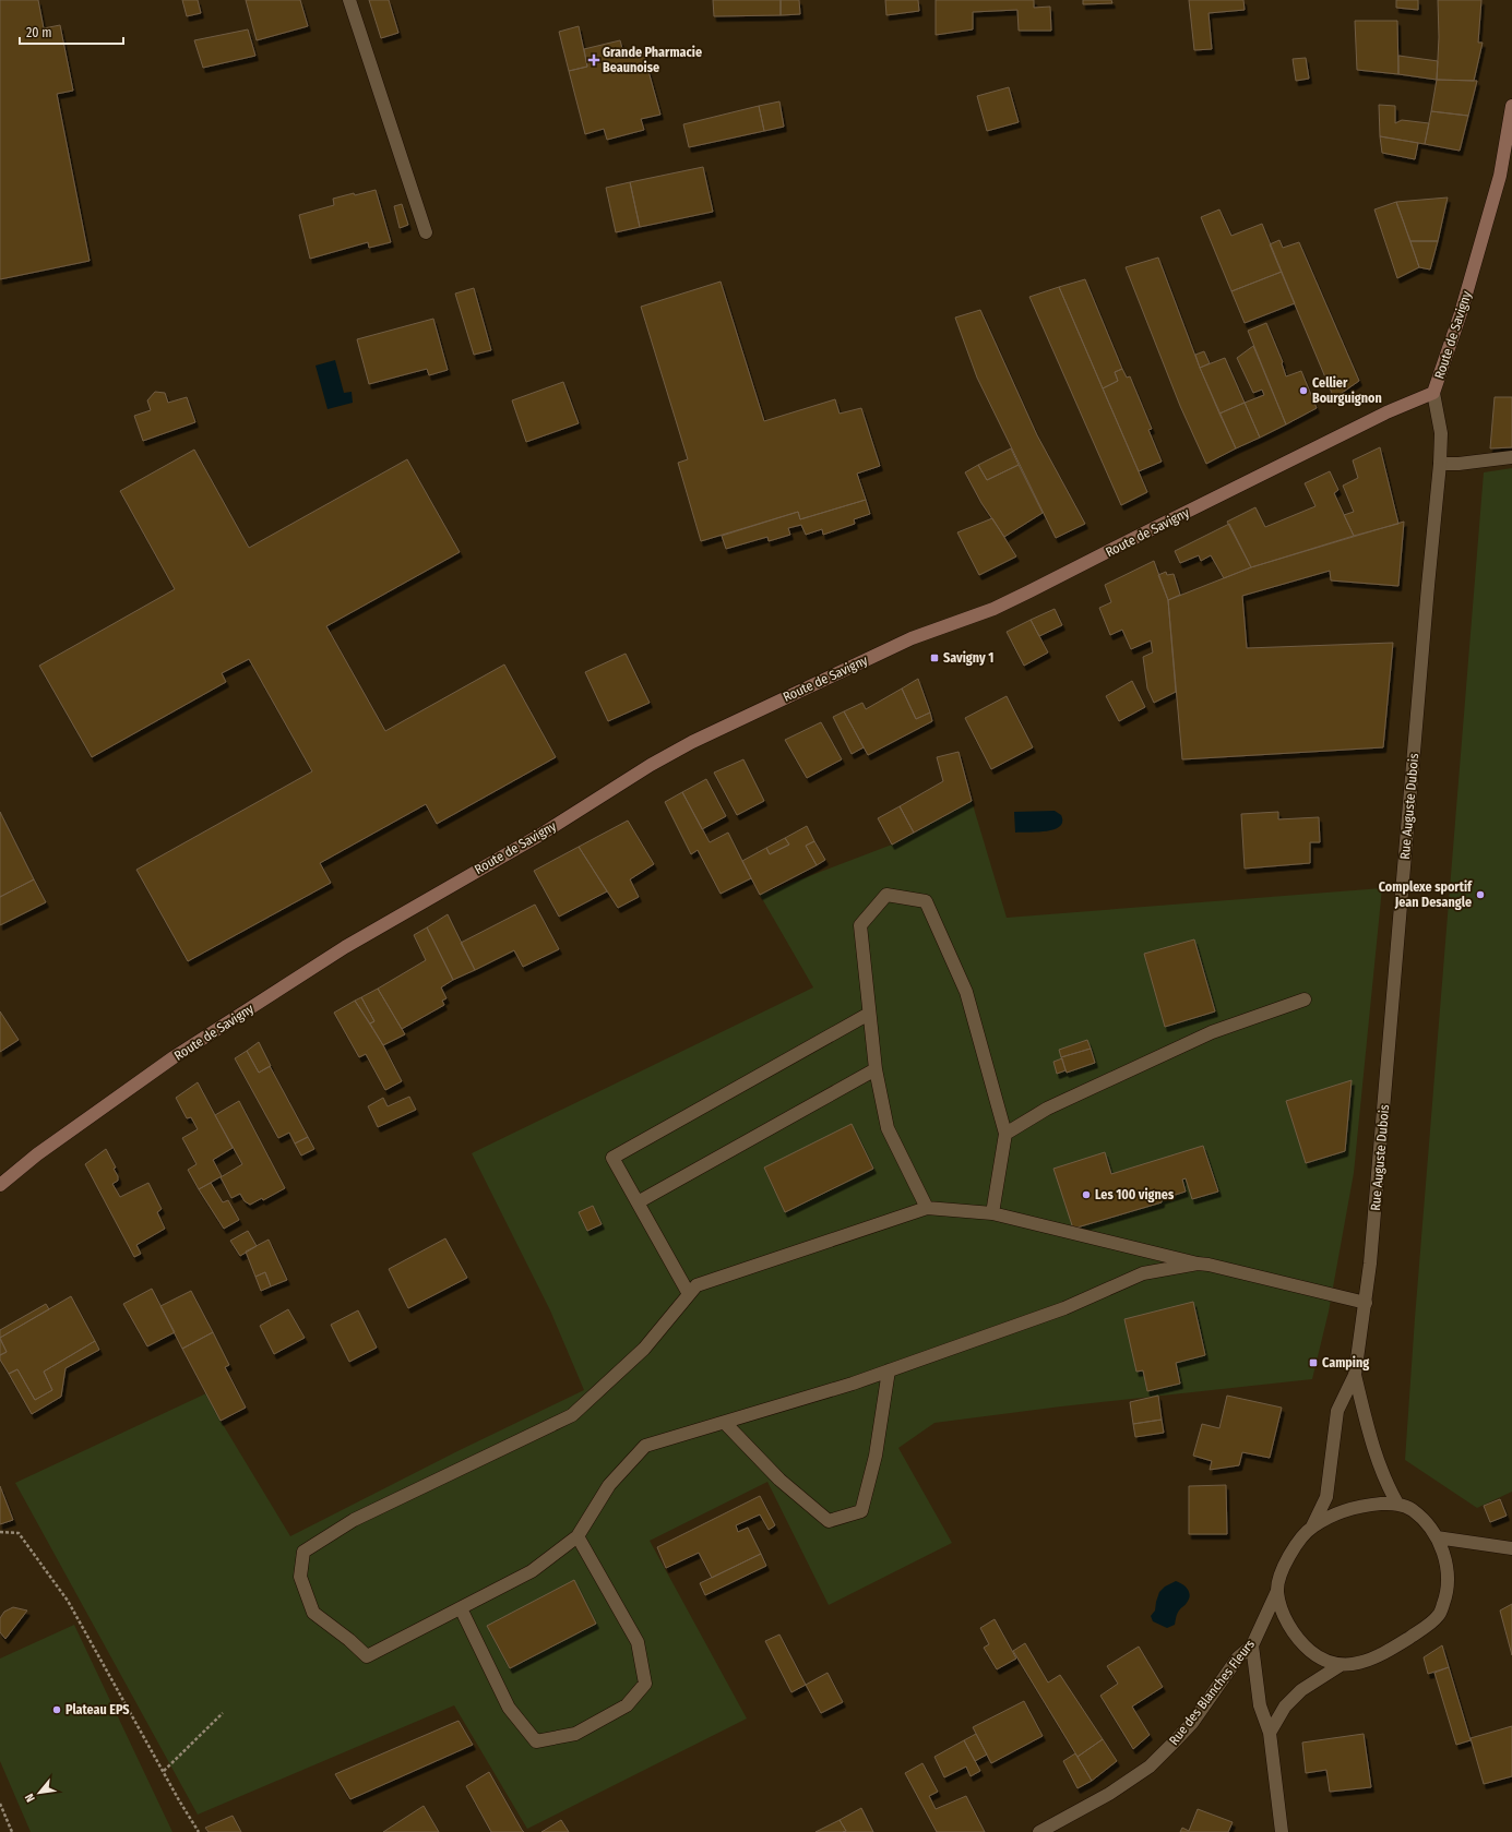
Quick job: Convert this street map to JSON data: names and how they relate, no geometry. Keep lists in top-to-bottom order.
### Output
{
  "streets": {
    "main road": ["Route de Savigny"],
    "street": ["Rue Auguste Dubois", "Rue des Blanches Fleurs"]
  },
  "crossings": [
    ["Route de Savigny", "Rue Auguste Dubois"],
    ["Rue Auguste Dubois", "Rue des Blanches Fleurs"]
  ],
  "places": {
    "health": ["Grande Pharmacie Beaunoise"],
    "other": [
      "Cellier Bourguignon",
      "Complexe sportif Jean Desangle",
      "Les 100 vignes",
      "Plateau EPS"
    ],
    "transit": ["Savigny 1", "Camping"]
  },
  "scale_bar": "20 m",
  "north": "bottom left"
}
